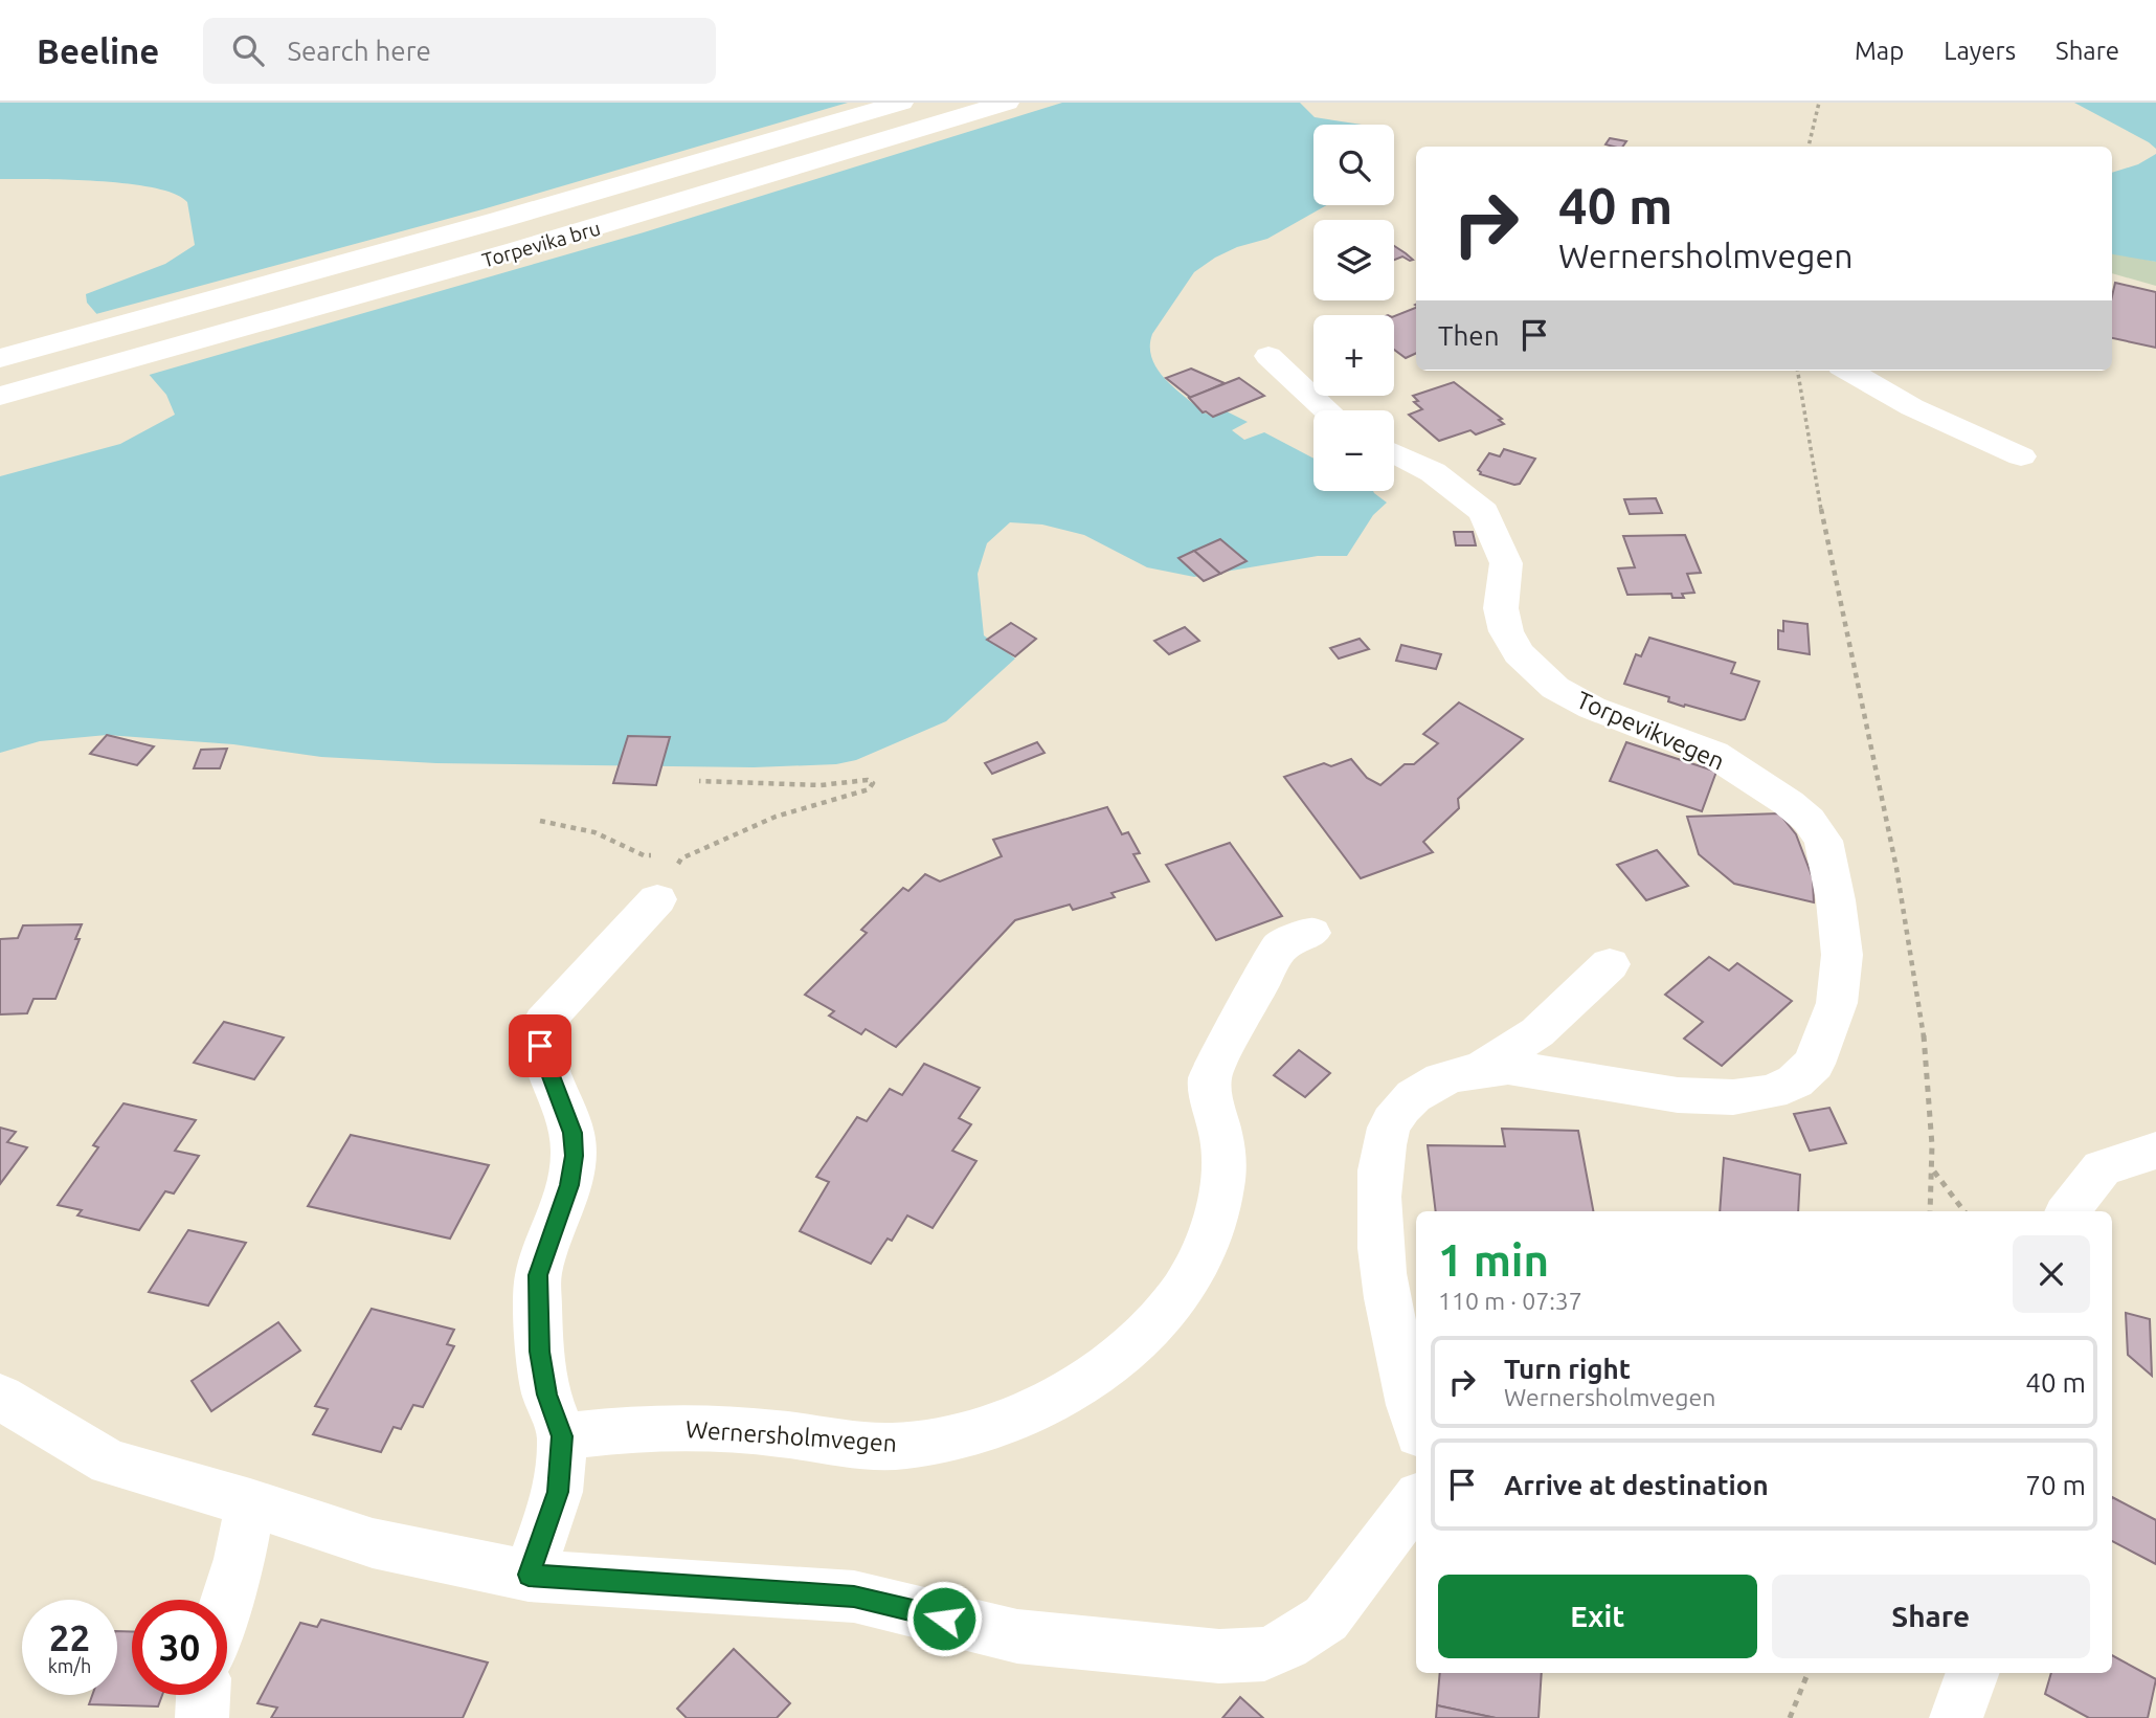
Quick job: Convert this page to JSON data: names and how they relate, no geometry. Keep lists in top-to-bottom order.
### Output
{
  "streets": {
    "main road": ["Torpevika bru", "Torpevikvegen", "Wernersholmvegen"]
  },
  "page": {
    "header": "Beeline",
    "search": "Search here",
    "nav": ["Map", "Layers", "Share"],
    "map_buttons": ["+", "−"],
    "turn": ["40 m", "Wernersholmvegen"],
    "then": "Then",
    "heading": ["1 min", "110 m · 07:37"],
    "list": [
      {
        "name": "Turn right",
        "note": "Wernersholmvegen",
        "value": "40 m"
      },
      {
        "name": "Arrive at destination",
        "value": "70 m"
      }
    ],
    "buttons": ["Exit", "Share"],
    "speed": "22 km/h",
    "limit": "30"
  }
}
